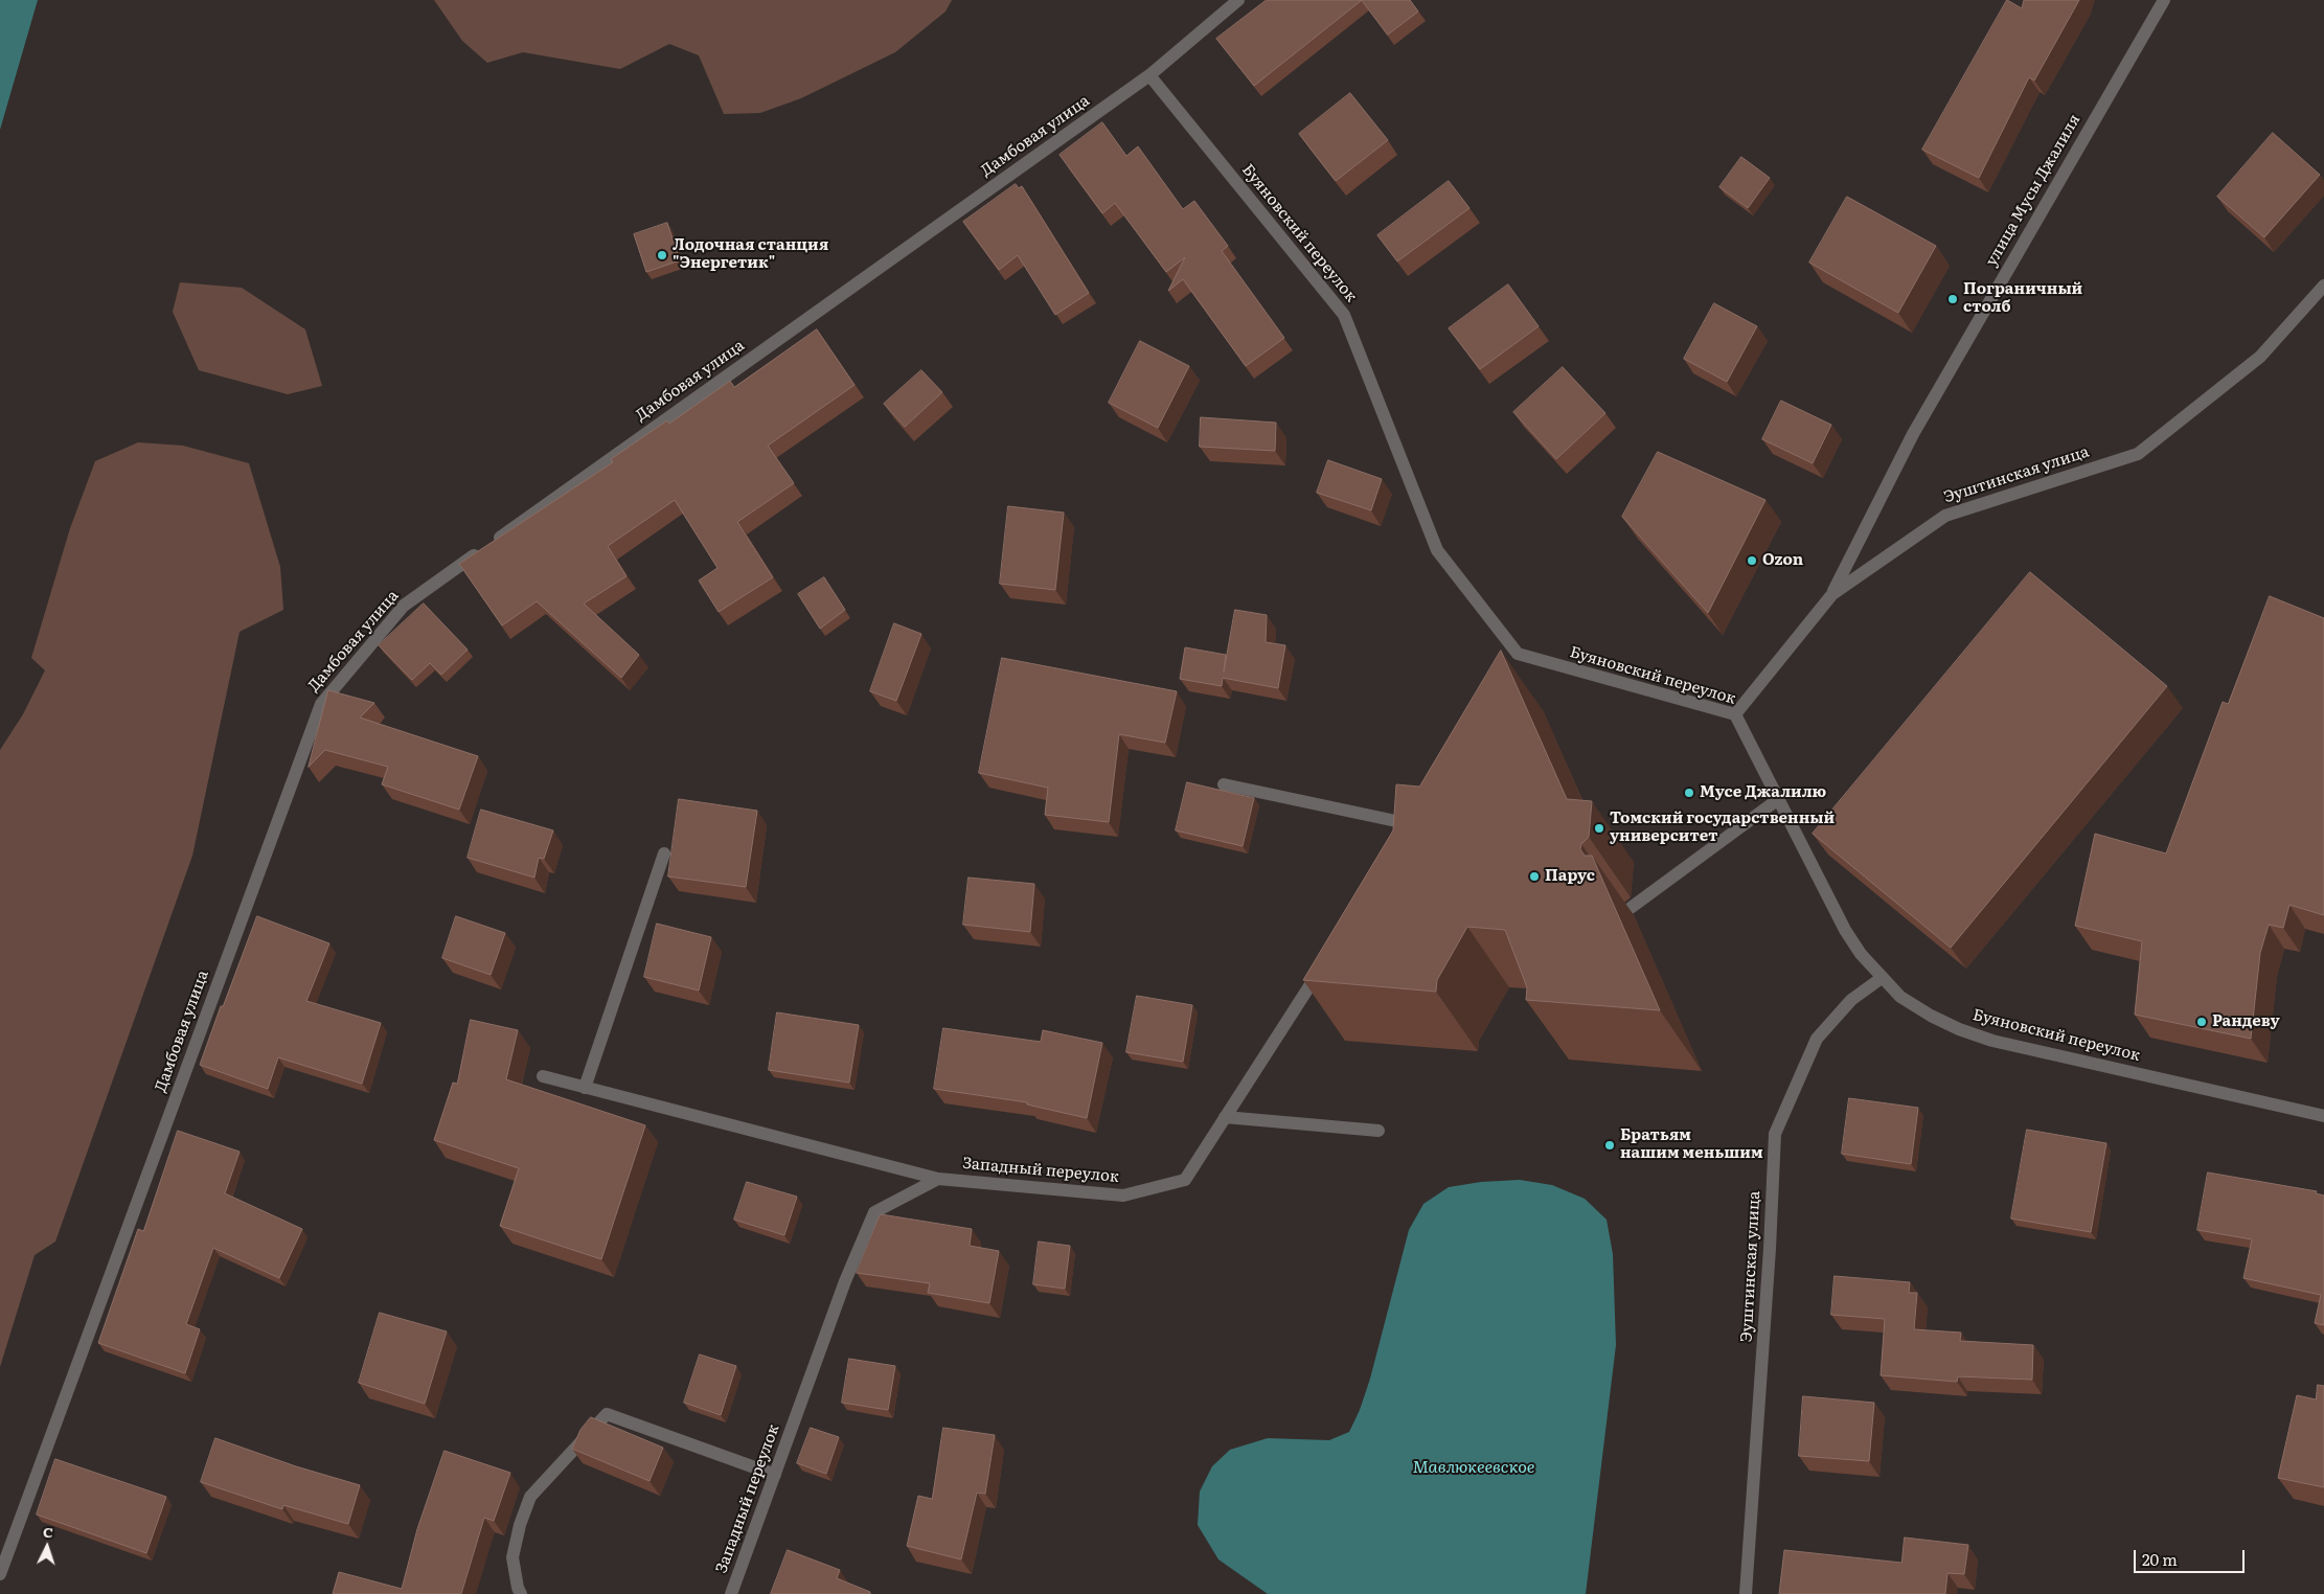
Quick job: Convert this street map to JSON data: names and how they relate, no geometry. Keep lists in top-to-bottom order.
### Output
{
  "streets": {
    "street": [
      "Дамбовая улица",
      "улица Мусы Джалиля",
      "Буяновский переулок",
      "Эуштинская улица",
      "Западный переулок"
    ]
  },
  "crossings": [
    ["Дамбовая улица", "Буяновский переулок"],
    ["улица Мусы Джалиля", "Эуштинская улица"],
    ["Буяновский переулок", "Эуштинская улица"]
  ],
  "water": ["Мавлюкеевское"],
  "places": [
    "Лодочная станция \"Энергетик\"",
    "Пограничный столб",
    "Ozon",
    "Мусе Джалилю",
    "Томский государственный университет",
    "Парус",
    "Рандеву",
    "Братьям нашим меньшим"
  ],
  "scale_bar": "20 m",
  "north": "top"
}
